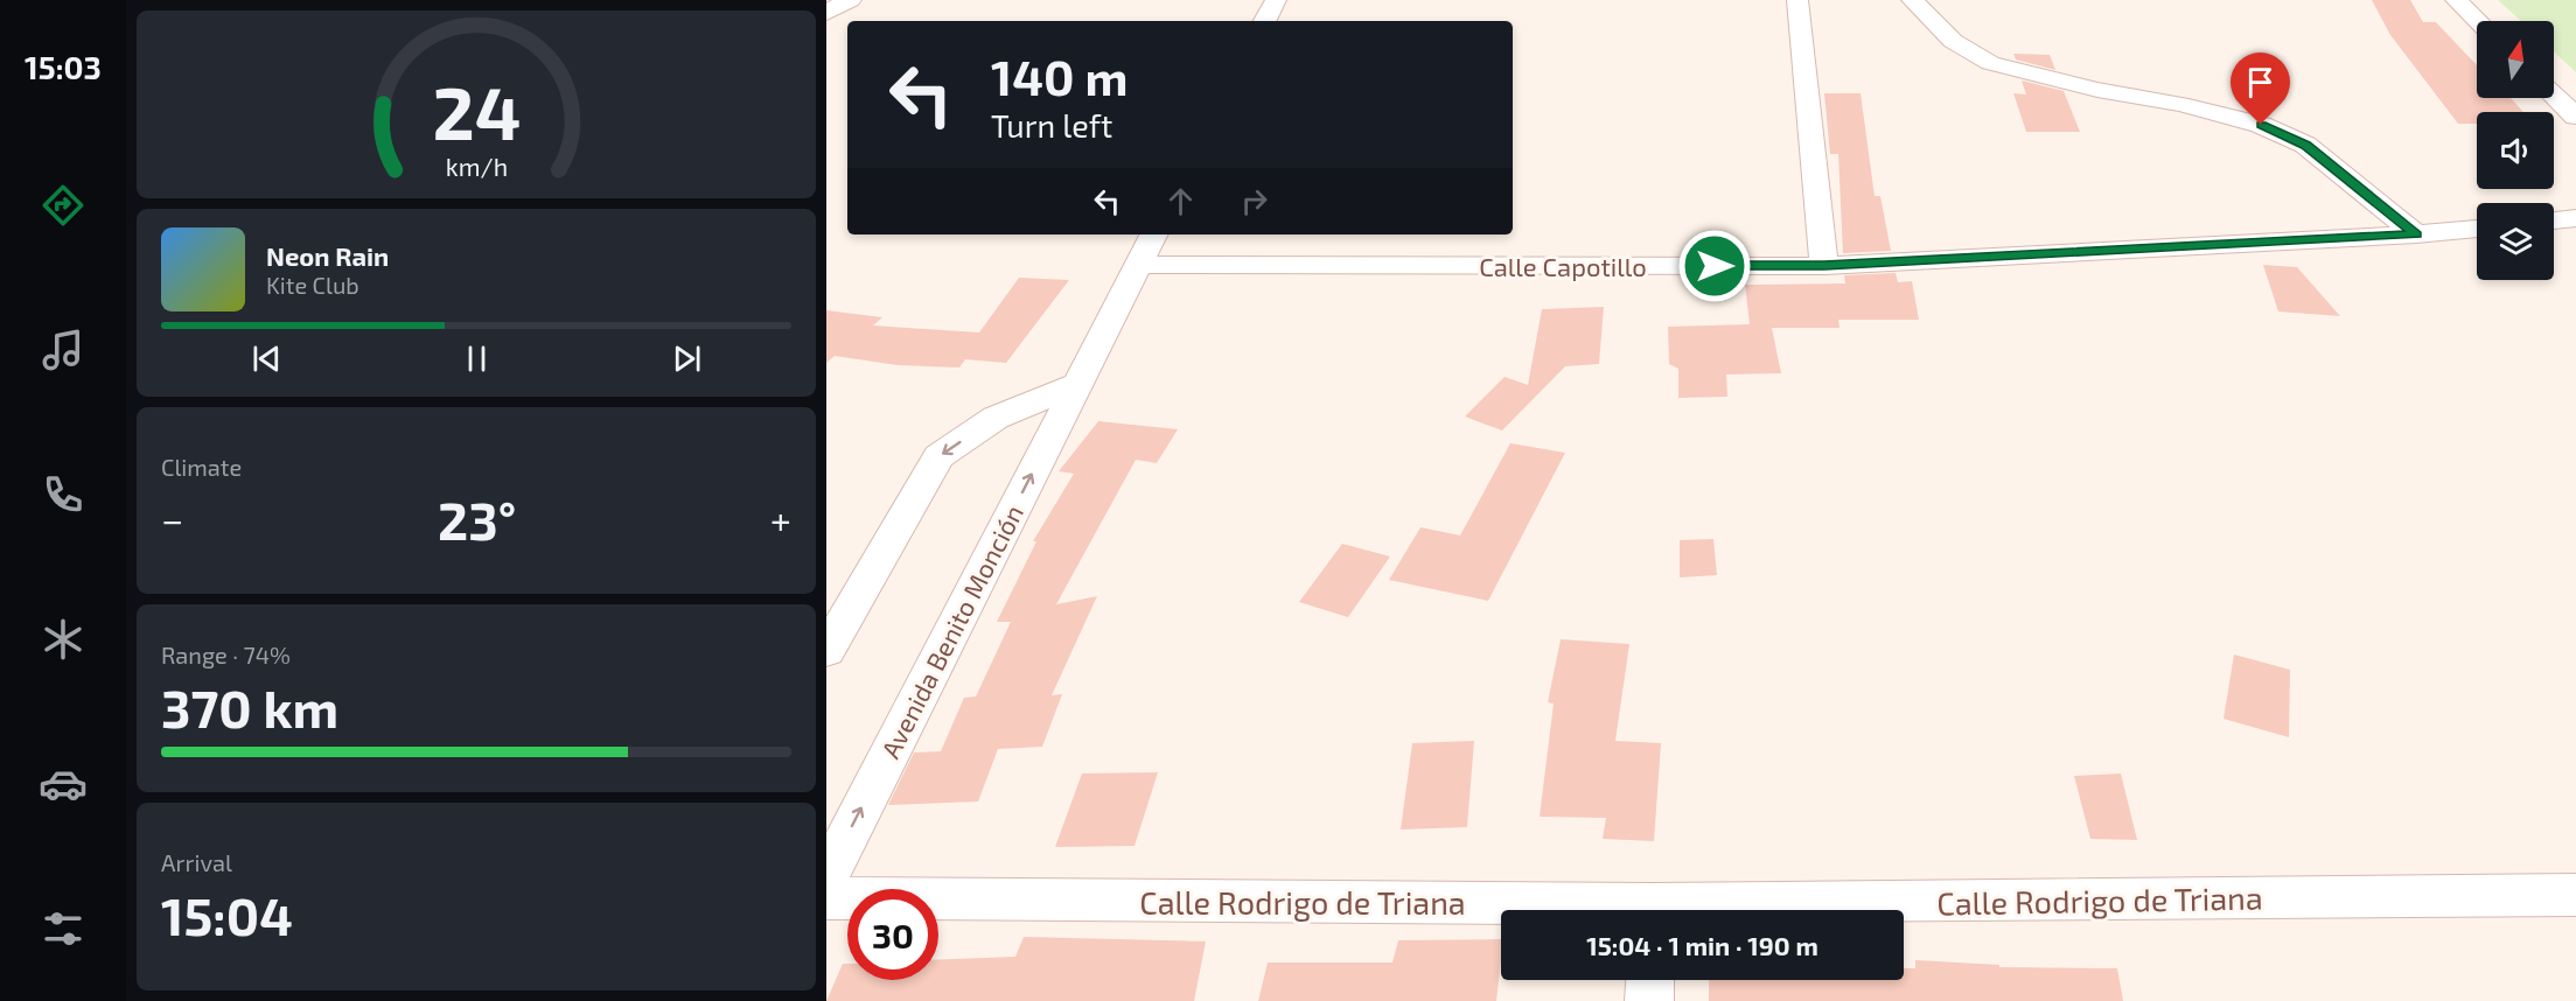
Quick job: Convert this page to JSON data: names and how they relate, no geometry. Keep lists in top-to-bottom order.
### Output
{
  "streets": {
    "street": ["Calle Capotillo", "Avenida Benito Monción", "Calle Rodrigo de Triana"]
  },
  "crossings": [
    ["Calle Capotillo", "Avenida Benito Monción"]
  ],
  "north": "top",
  "page": {
    "tabs": "15:03",
    "turn": ["140 m", "Turn left"],
    "song": ["Neon Rain", "Kite Club"],
    "tile": [
      "Climate",
      ["Range · 74%", "370 km"],
      ["Arrival", "15:04"]
    ],
    "heat": ["−", "23°", "+"],
    "limit": "30",
    "trip": "15:04 · 1 min · 190 m",
    "gauge": ["24", "km/h"]
  }
}
